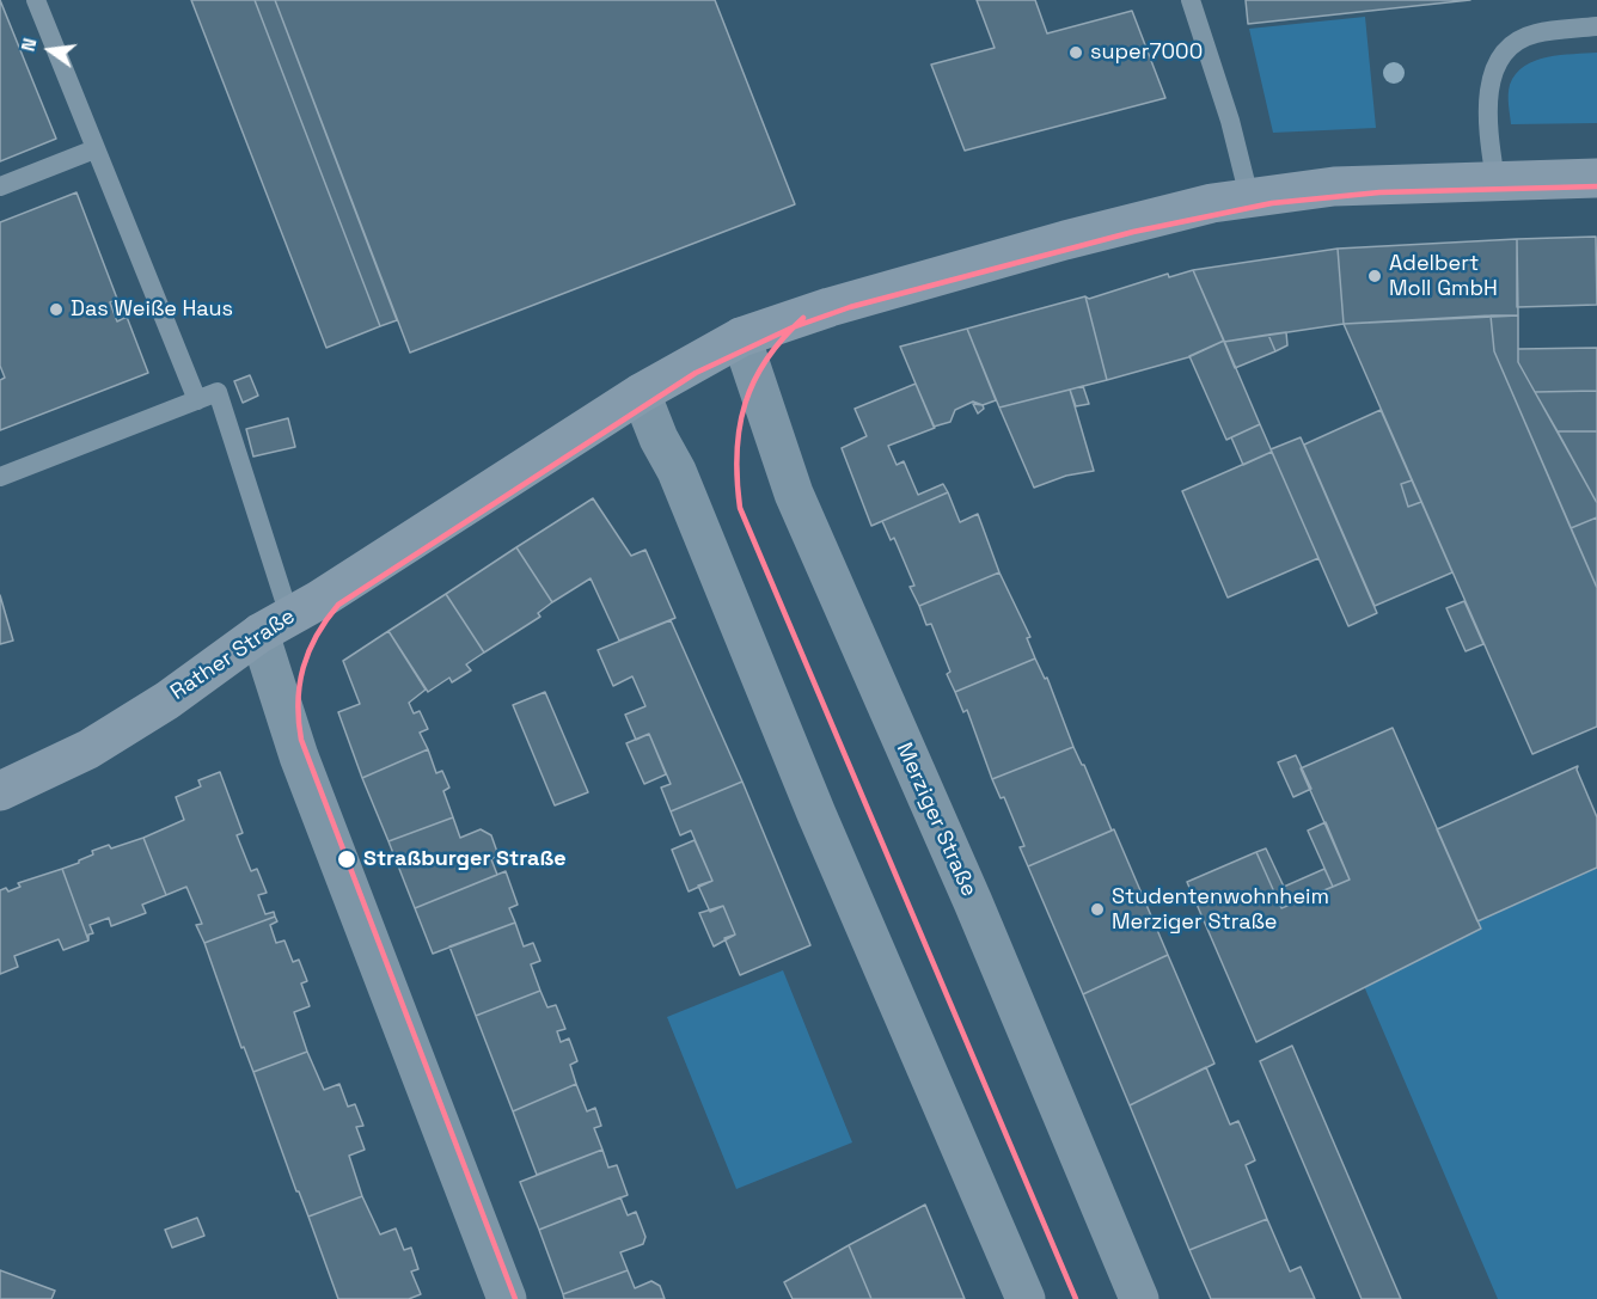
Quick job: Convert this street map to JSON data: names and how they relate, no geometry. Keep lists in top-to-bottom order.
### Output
{
  "streets": {
    "street": ["Rather Straße", "Merziger Straße"]
  },
  "crossings": [
    ["Rather Straße", "Merziger Straße"]
  ],
  "places": [
    "super7000",
    "Adelbert Moll GmbH",
    "Das Weiße Haus",
    "Straßburger Straße",
    "Studentenwohnheim Merziger Straße"
  ],
  "north": "left"
}
